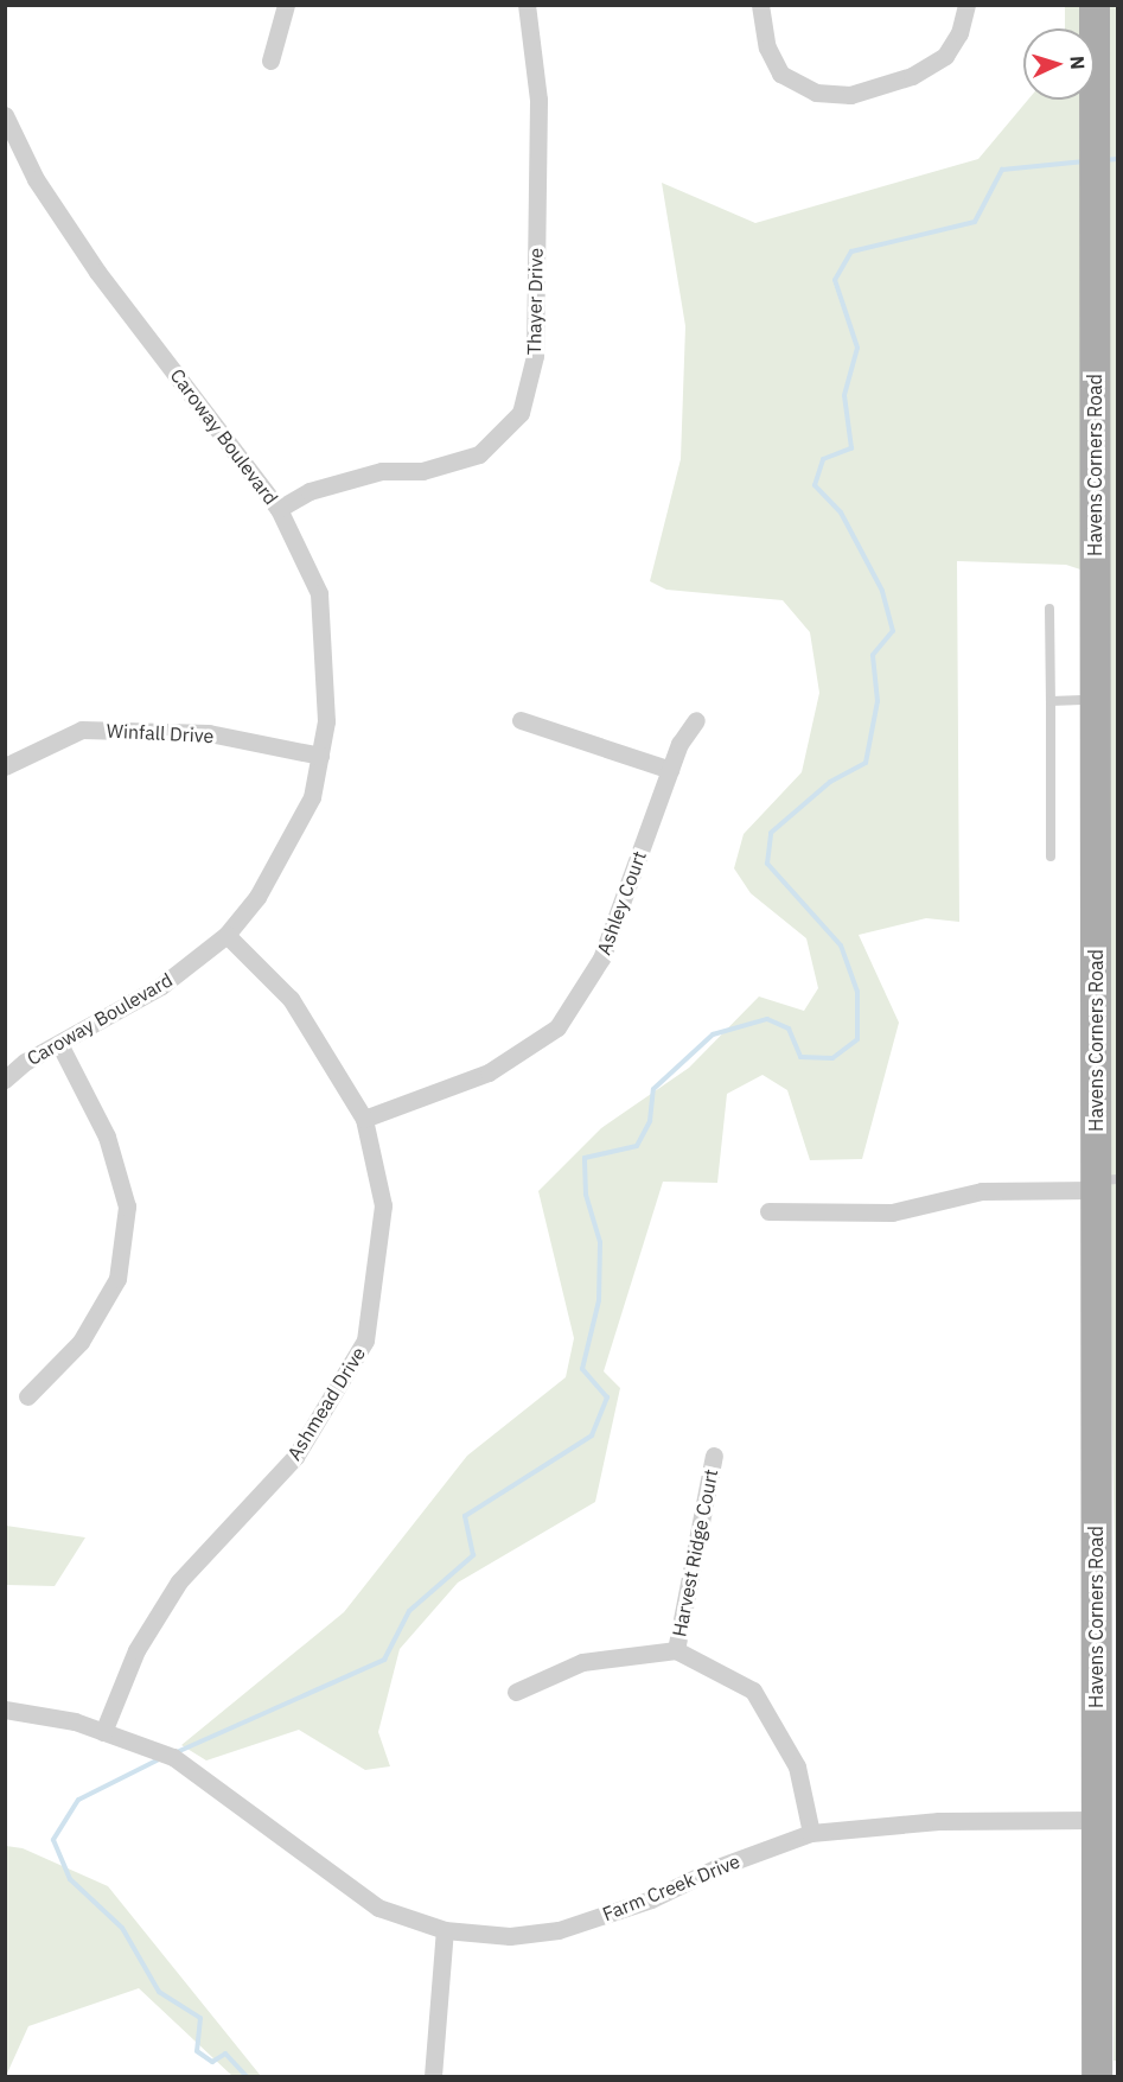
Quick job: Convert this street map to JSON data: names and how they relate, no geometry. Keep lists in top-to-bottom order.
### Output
{
  "streets": {
    "main road": ["Havens Corners Road"],
    "street": [
      "Thayer Drive",
      "Caroway Boulevard",
      "Winfall Drive",
      "Ashley Court",
      "Ashmead Drive",
      "Harvest Ridge Court",
      "Farm Creek Drive"
    ]
  },
  "crossings": [
    ["Thayer Drive", "Caroway Boulevard"],
    ["Caroway Boulevard", "Winfall Drive"],
    ["Caroway Boulevard", "Ashmead Drive"],
    ["Havens Corners Road", "Farm Creek Drive"],
    ["Ashley Court", "Ashmead Drive"],
    ["Ashmead Drive", "Farm Creek Drive"]
  ],
  "north": "right"
}
